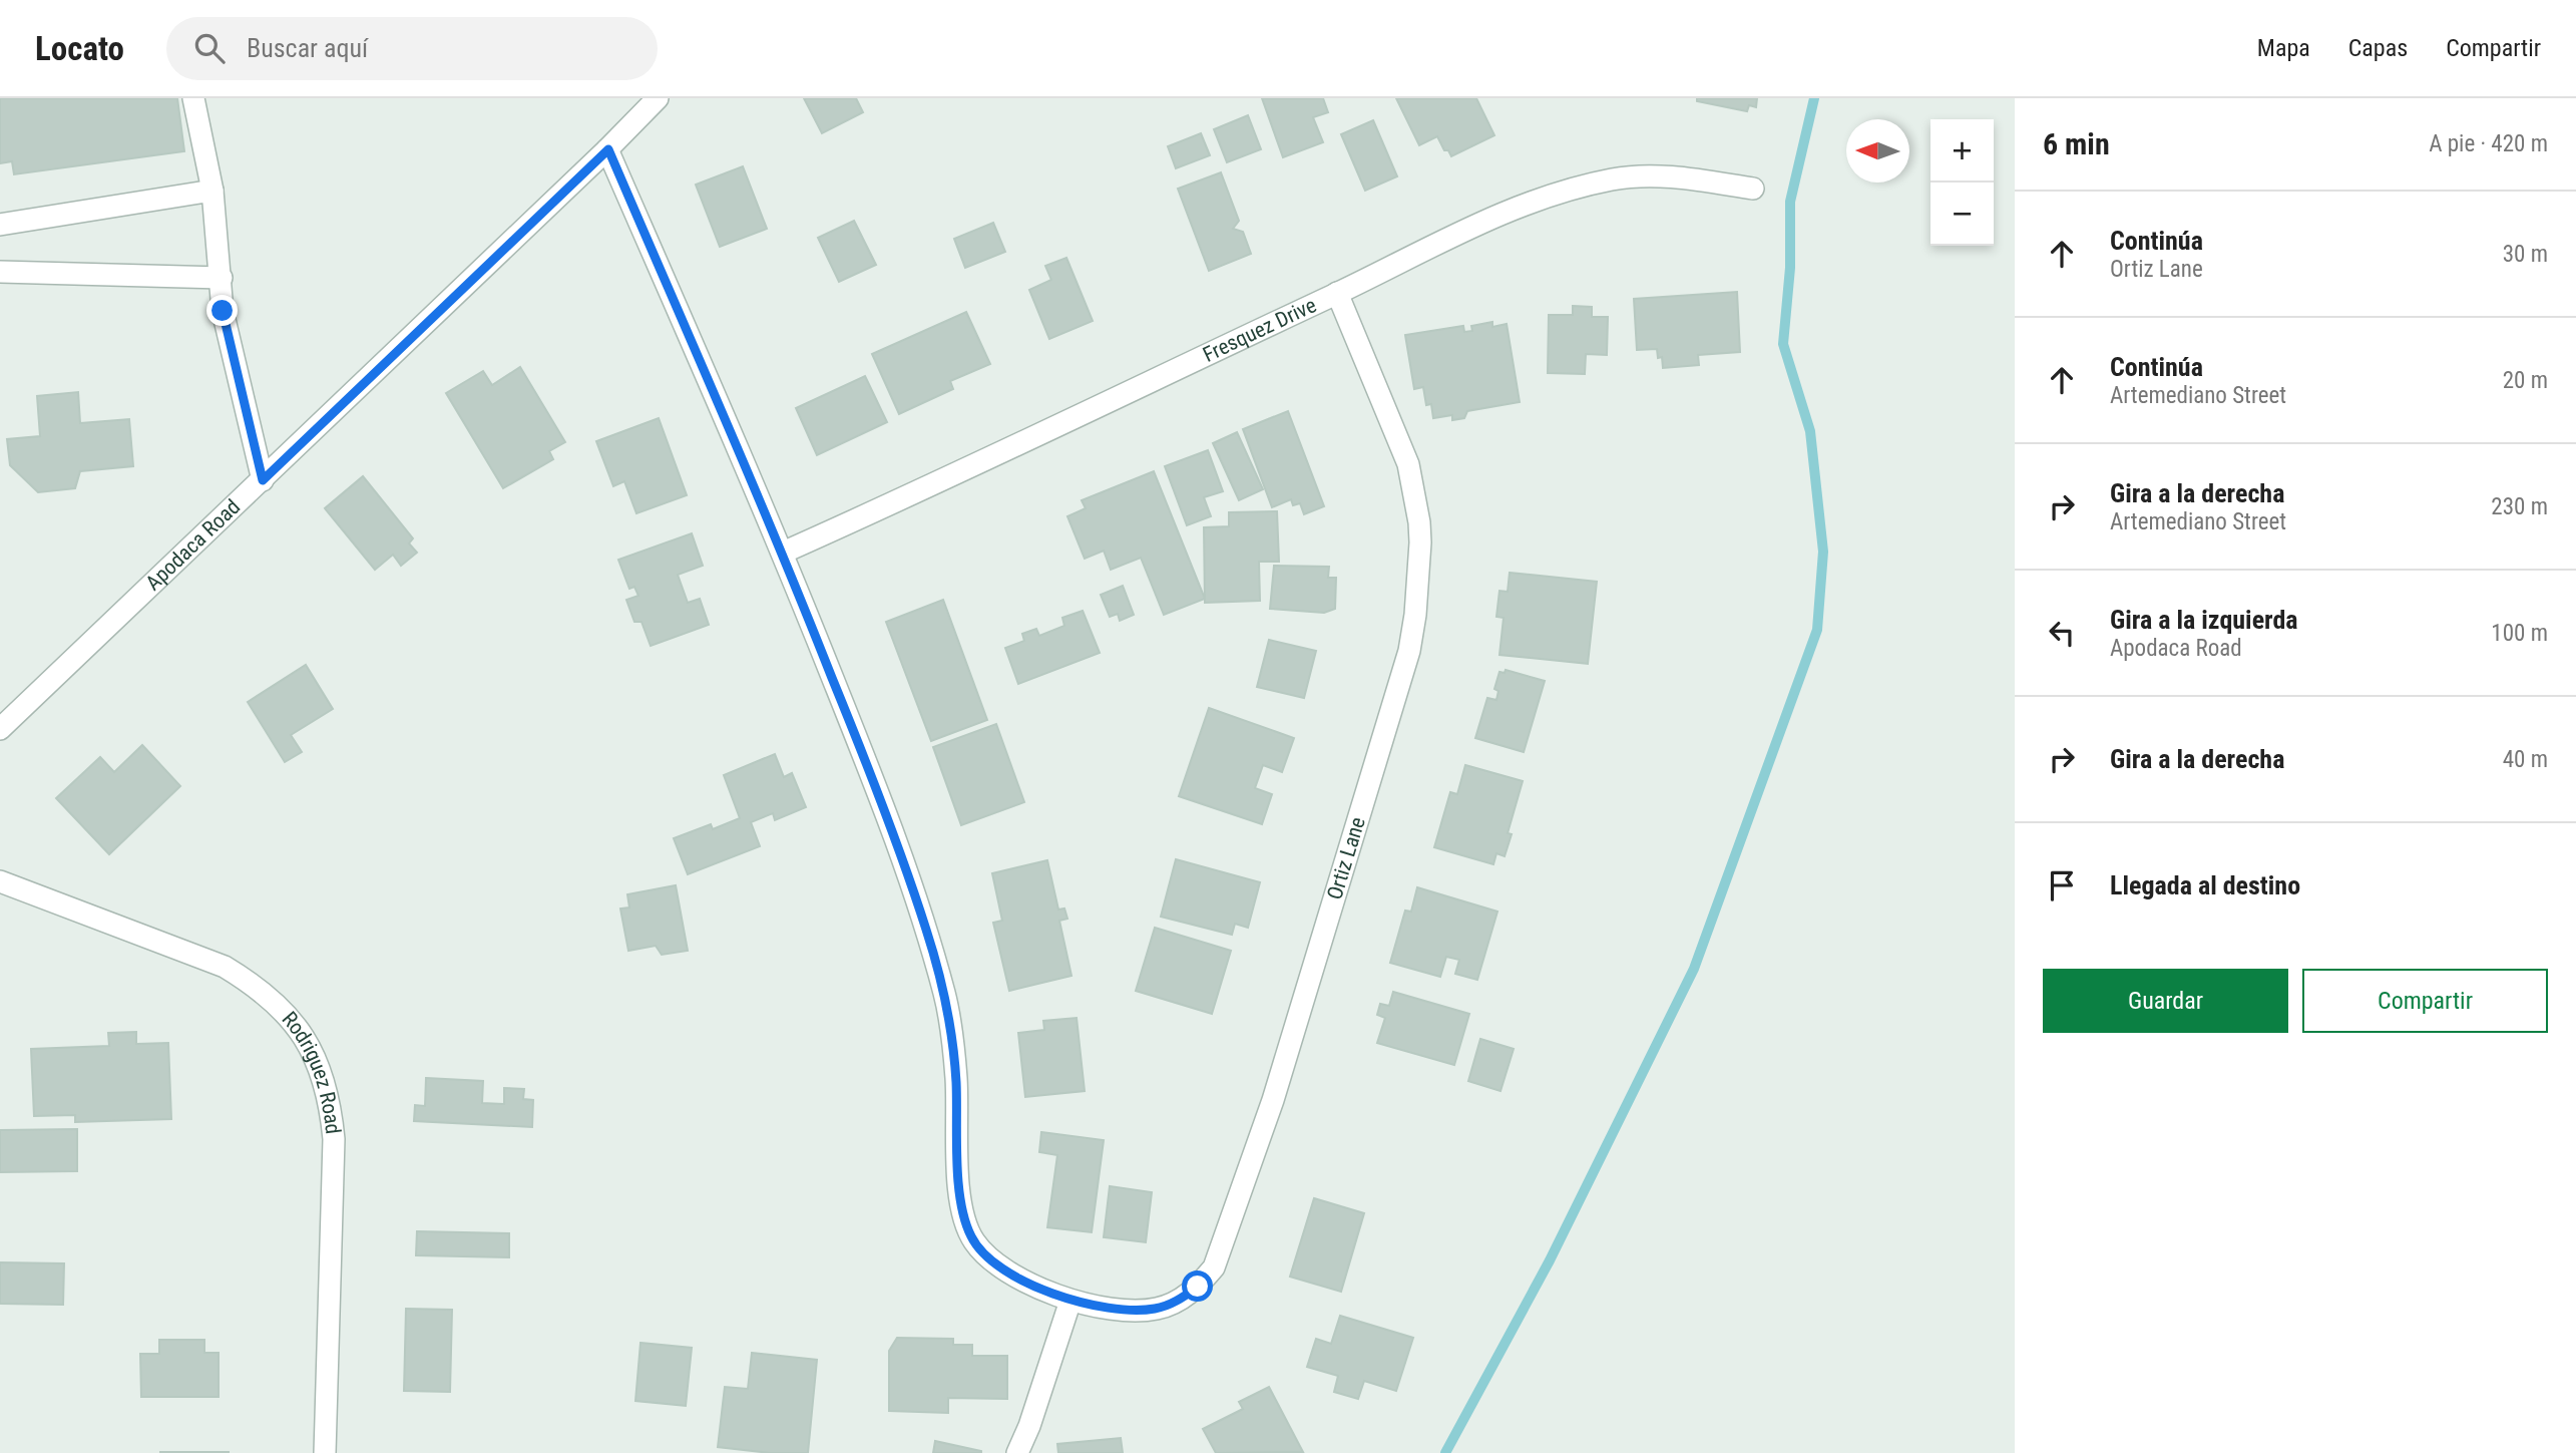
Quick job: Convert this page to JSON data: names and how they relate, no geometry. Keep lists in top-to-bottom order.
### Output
{
  "streets": {
    "street": [
      "Fresquez Drive",
      "Apodaca Road",
      "Ortiz Lane",
      "Rodriguez Road"
    ]
  },
  "crossings": [
    ["Fresquez Drive", "Ortiz Lane"],
    ["Apodaca Road", "Ortiz Lane"]
  ],
  "north": "left",
  "page": {
    "header": "Locato",
    "search": "Buscar aquí",
    "nav": ["Mapa", "Capas", "Compartir"],
    "heading": ["6 min", "A pie · 420 m"],
    "map_buttons": ["+", "−"],
    "list": [
      ["Continúa", "Ortiz Lane", "30 m"],
      ["Continúa", "Artemediano Street", "20 m"],
      ["Gira a la derecha", "Artemediano Street", "230 m"],
      ["Gira a la izquierda", "Apodaca Road", "100 m"],
      ["Gira a la derecha", "40 m"],
      "Llegada al destino"
    ],
    "buttons": ["Guardar", "Compartir"]
  }
}
